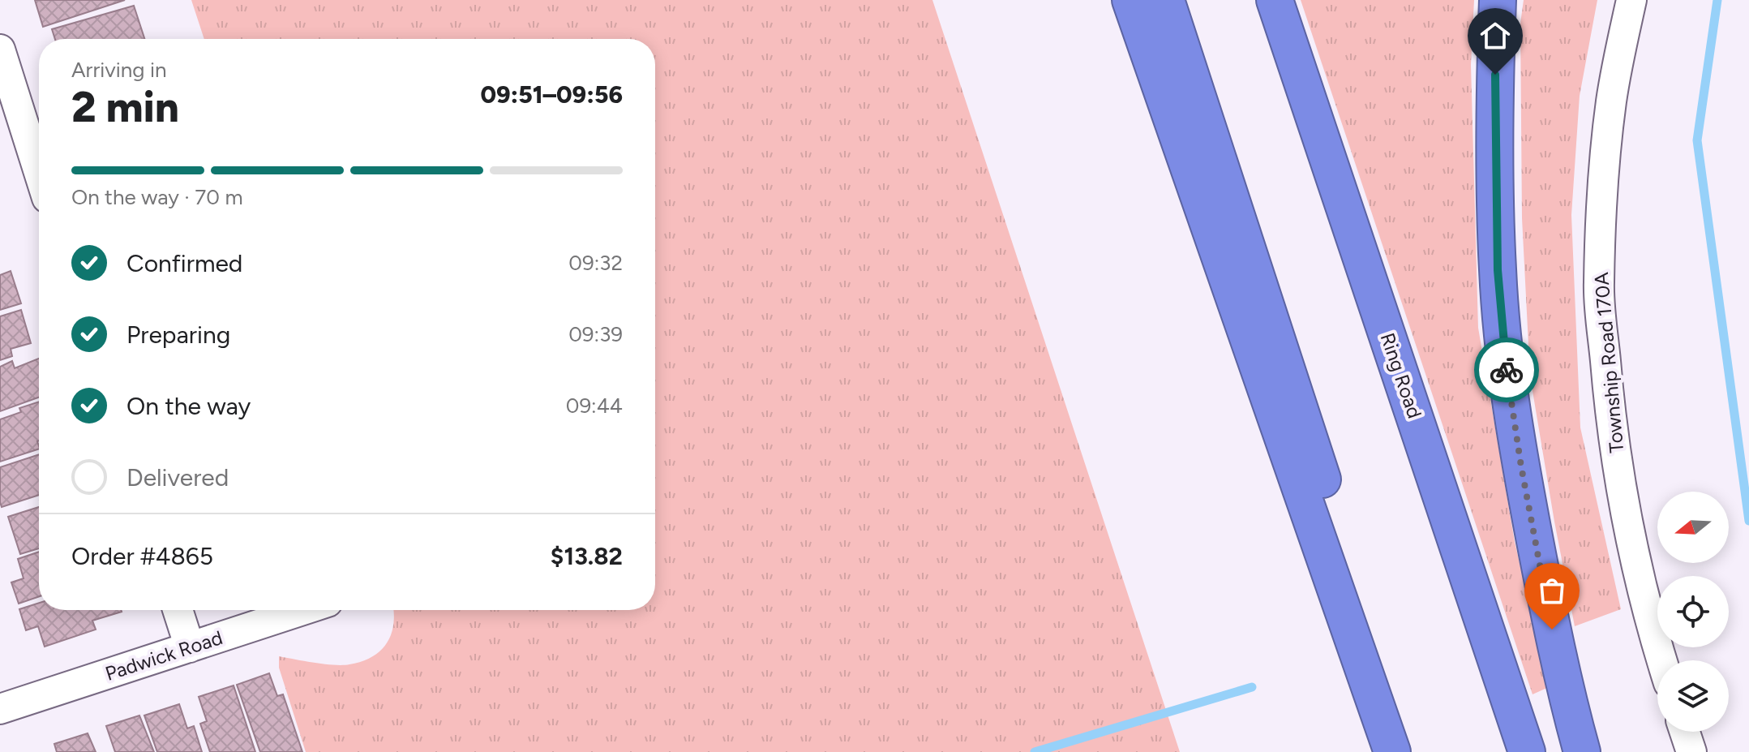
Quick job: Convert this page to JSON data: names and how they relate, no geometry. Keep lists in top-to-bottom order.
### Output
{
  "streets": {
    "highway": ["Ring Road"],
    "street": ["Township Road 170A", "Padwick Road"]
  },
  "north": "left",
  "page": {
    "heading": ["2 min", "Arriving in", "09:51–09:56"],
    "panel": ["Order #4865", "$13.82"],
    "bar": "On the way · 70 m",
    "list": [
      ["Confirmed", "09:32"],
      ["Preparing", "09:39"],
      ["On the way", "09:44"],
      "Delivered"
    ]
  }
}
